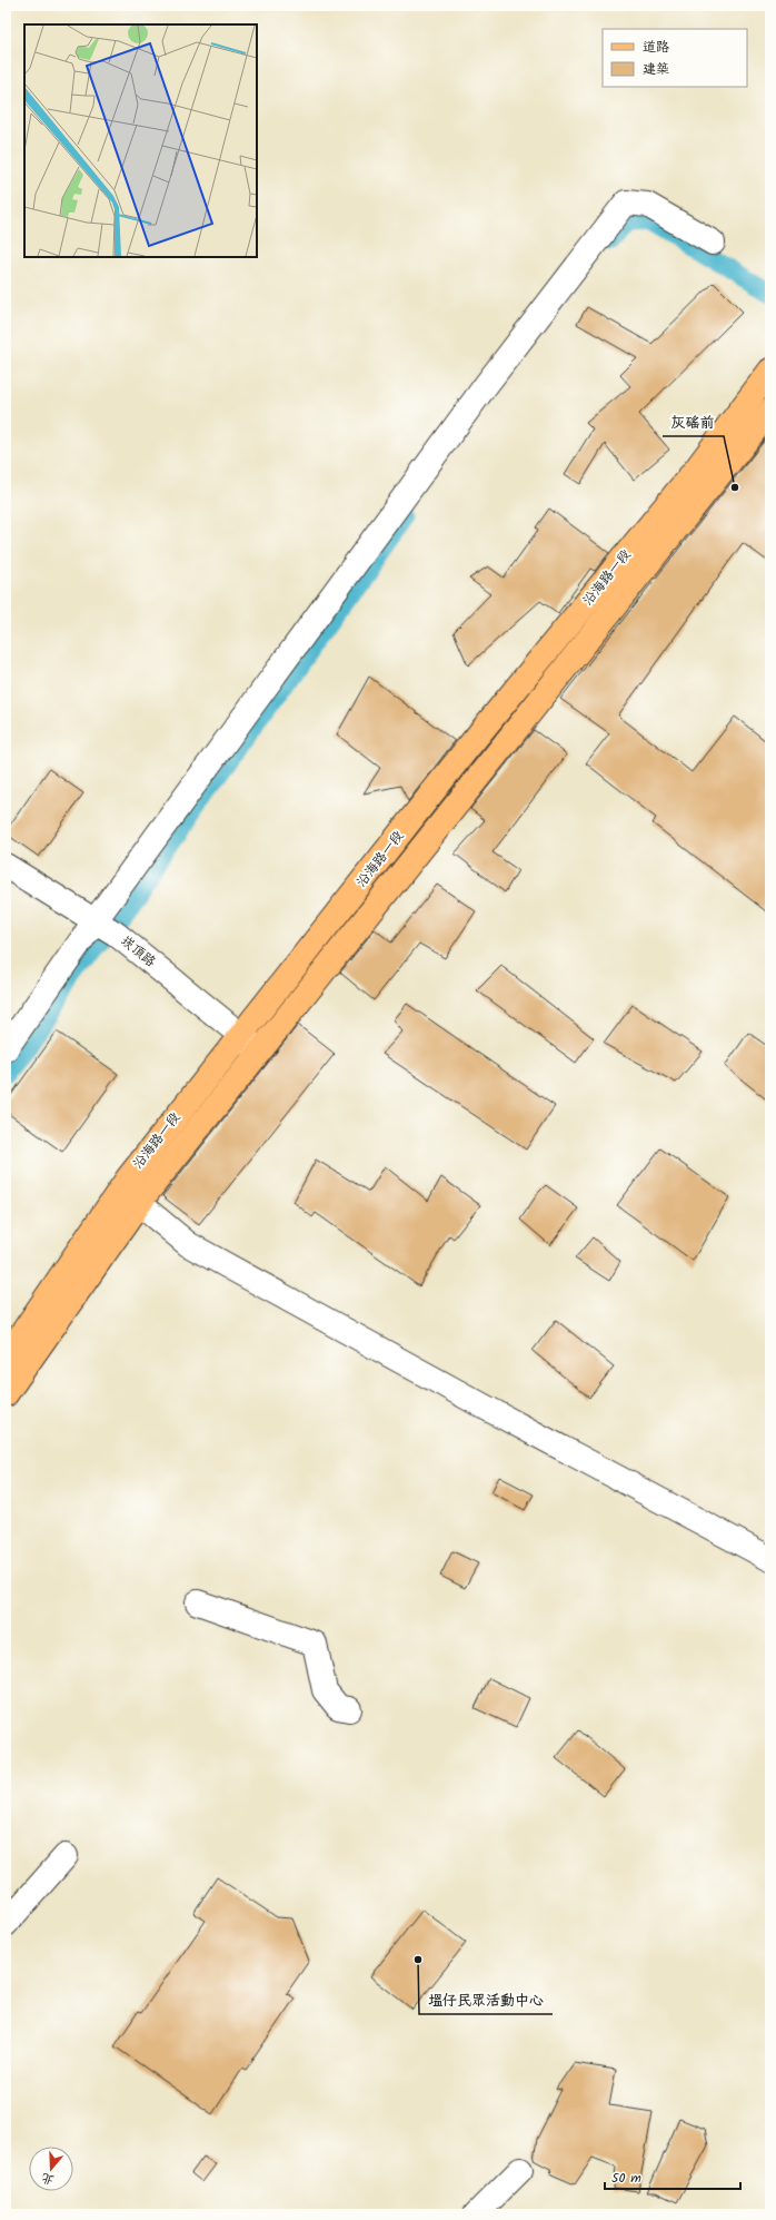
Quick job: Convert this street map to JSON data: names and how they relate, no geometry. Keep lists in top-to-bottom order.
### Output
{
  "streets": {
    "main road": ["沿海路一段"],
    "street": ["崁頂路"]
  },
  "crossings": [
    ["沿海路一段", "崁頂路"]
  ],
  "places": ["灰磘前", "塭仔民眾活動中心"],
  "legend": ["道路", "建築"],
  "scale_bar": "50 m",
  "north": "bottom"
}
